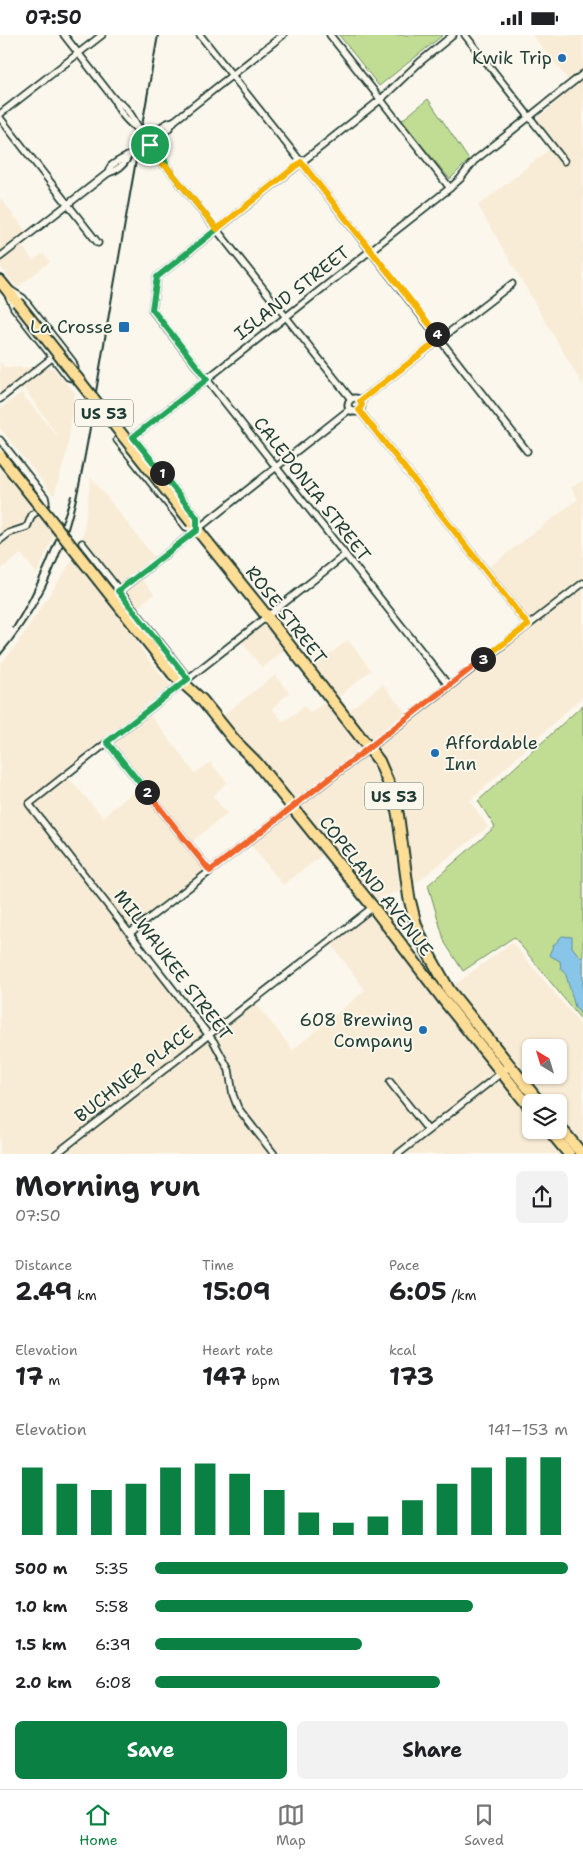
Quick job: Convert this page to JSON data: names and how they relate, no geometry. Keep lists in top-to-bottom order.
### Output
{
  "streets": {
    "highway": ["US 53", "ROSE STREET", "COPELAND AVENUE"],
    "street": [
      "ISLAND STREET",
      "CALEDONIA STREET",
      "MILWAUKEE STREET",
      "BUCHNER PLACE"
    ]
  },
  "crossings": [
    ["ISLAND STREET", "CALEDONIA STREET"],
    ["ISLAND STREET", "ROSE STREET"],
    ["US 53", "ROSE STREET"],
    ["COPELAND AVENUE", "BUCHNER PLACE"],
    ["MILWAUKEE STREET", "BUCHNER PLACE"]
  ],
  "places": {
    "other": ["Kwik Trip", "Affordable Inn", "608 Brewing Company"],
    "transit": ["La Crosse"]
  },
  "north": "top left",
  "page": {
    "status": "07:50",
    "pins": [
      "4",
      "1",
      "3",
      "2"
    ],
    "heading": ["Morning run", "07:50"],
    "stats": [
      ["Distance", "2.49 km"],
      ["Time", "15:09"],
      ["Pace", "6:05 /km"],
      ["Elevation", "17 m"],
      ["Heart rate", "147 bpm"],
      ["kcal", "173"]
    ],
    "chart": ["Elevation", "141–153 m"],
    "list": [
      {
        "name": "500 m",
        "note": "5:35"
      },
      {
        "name": "1.0 km",
        "note": "5:58"
      },
      {
        "name": "1.5 km",
        "note": "6:39"
      },
      {
        "name": "2.0 km",
        "note": "6:08"
      }
    ],
    "buttons": ["Save", "Share"],
    "tabs": ["Home", "Map", "Saved"]
  }
}
